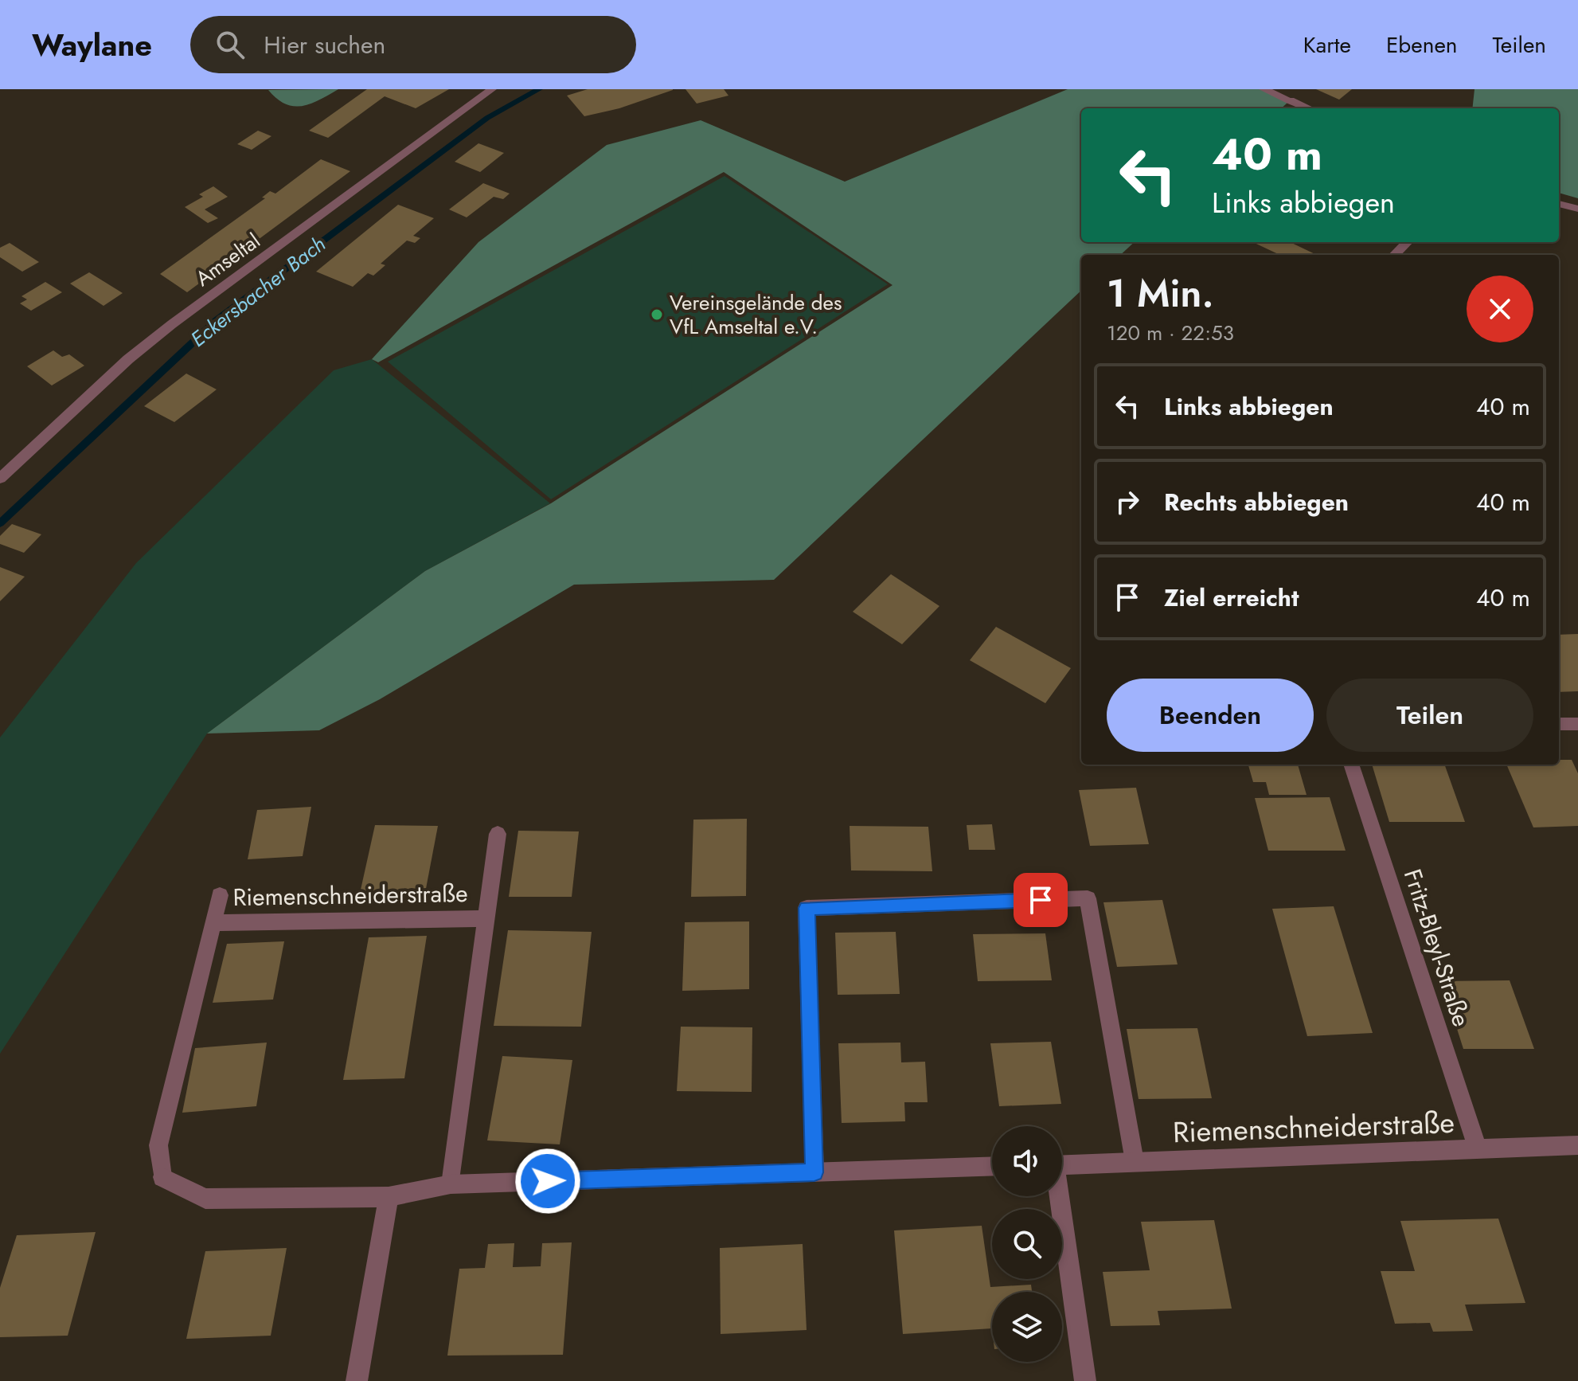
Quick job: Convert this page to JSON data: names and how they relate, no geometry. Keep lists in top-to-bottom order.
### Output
{
  "streets": {
    "street": ["Amseltal", "Riemenschneiderstraße", "Fritz-Bleyl-Straße"]
  },
  "crossings": [
    ["Riemenschneiderstraße", "Fritz-Bleyl-Straße"]
  ],
  "water": ["Eckersbacher Bach"],
  "places": ["Vereinsgelände des VfL Amseltal e.V."],
  "page": {
    "header": "Waylane",
    "search": "Hier suchen",
    "nav": ["Karte", "Ebenen", "Teilen"],
    "turn": ["40 m", "Links abbiegen"],
    "heading": ["1 Min.", "120 m · 22:53"],
    "list": [
      {
        "name": "Links abbiegen",
        "value": "40 m"
      },
      {
        "name": "Rechts abbiegen",
        "value": "40 m"
      },
      {
        "name": "Ziel erreicht",
        "value": "40 m"
      }
    ],
    "buttons": ["Beenden", "Teilen"]
  }
}
